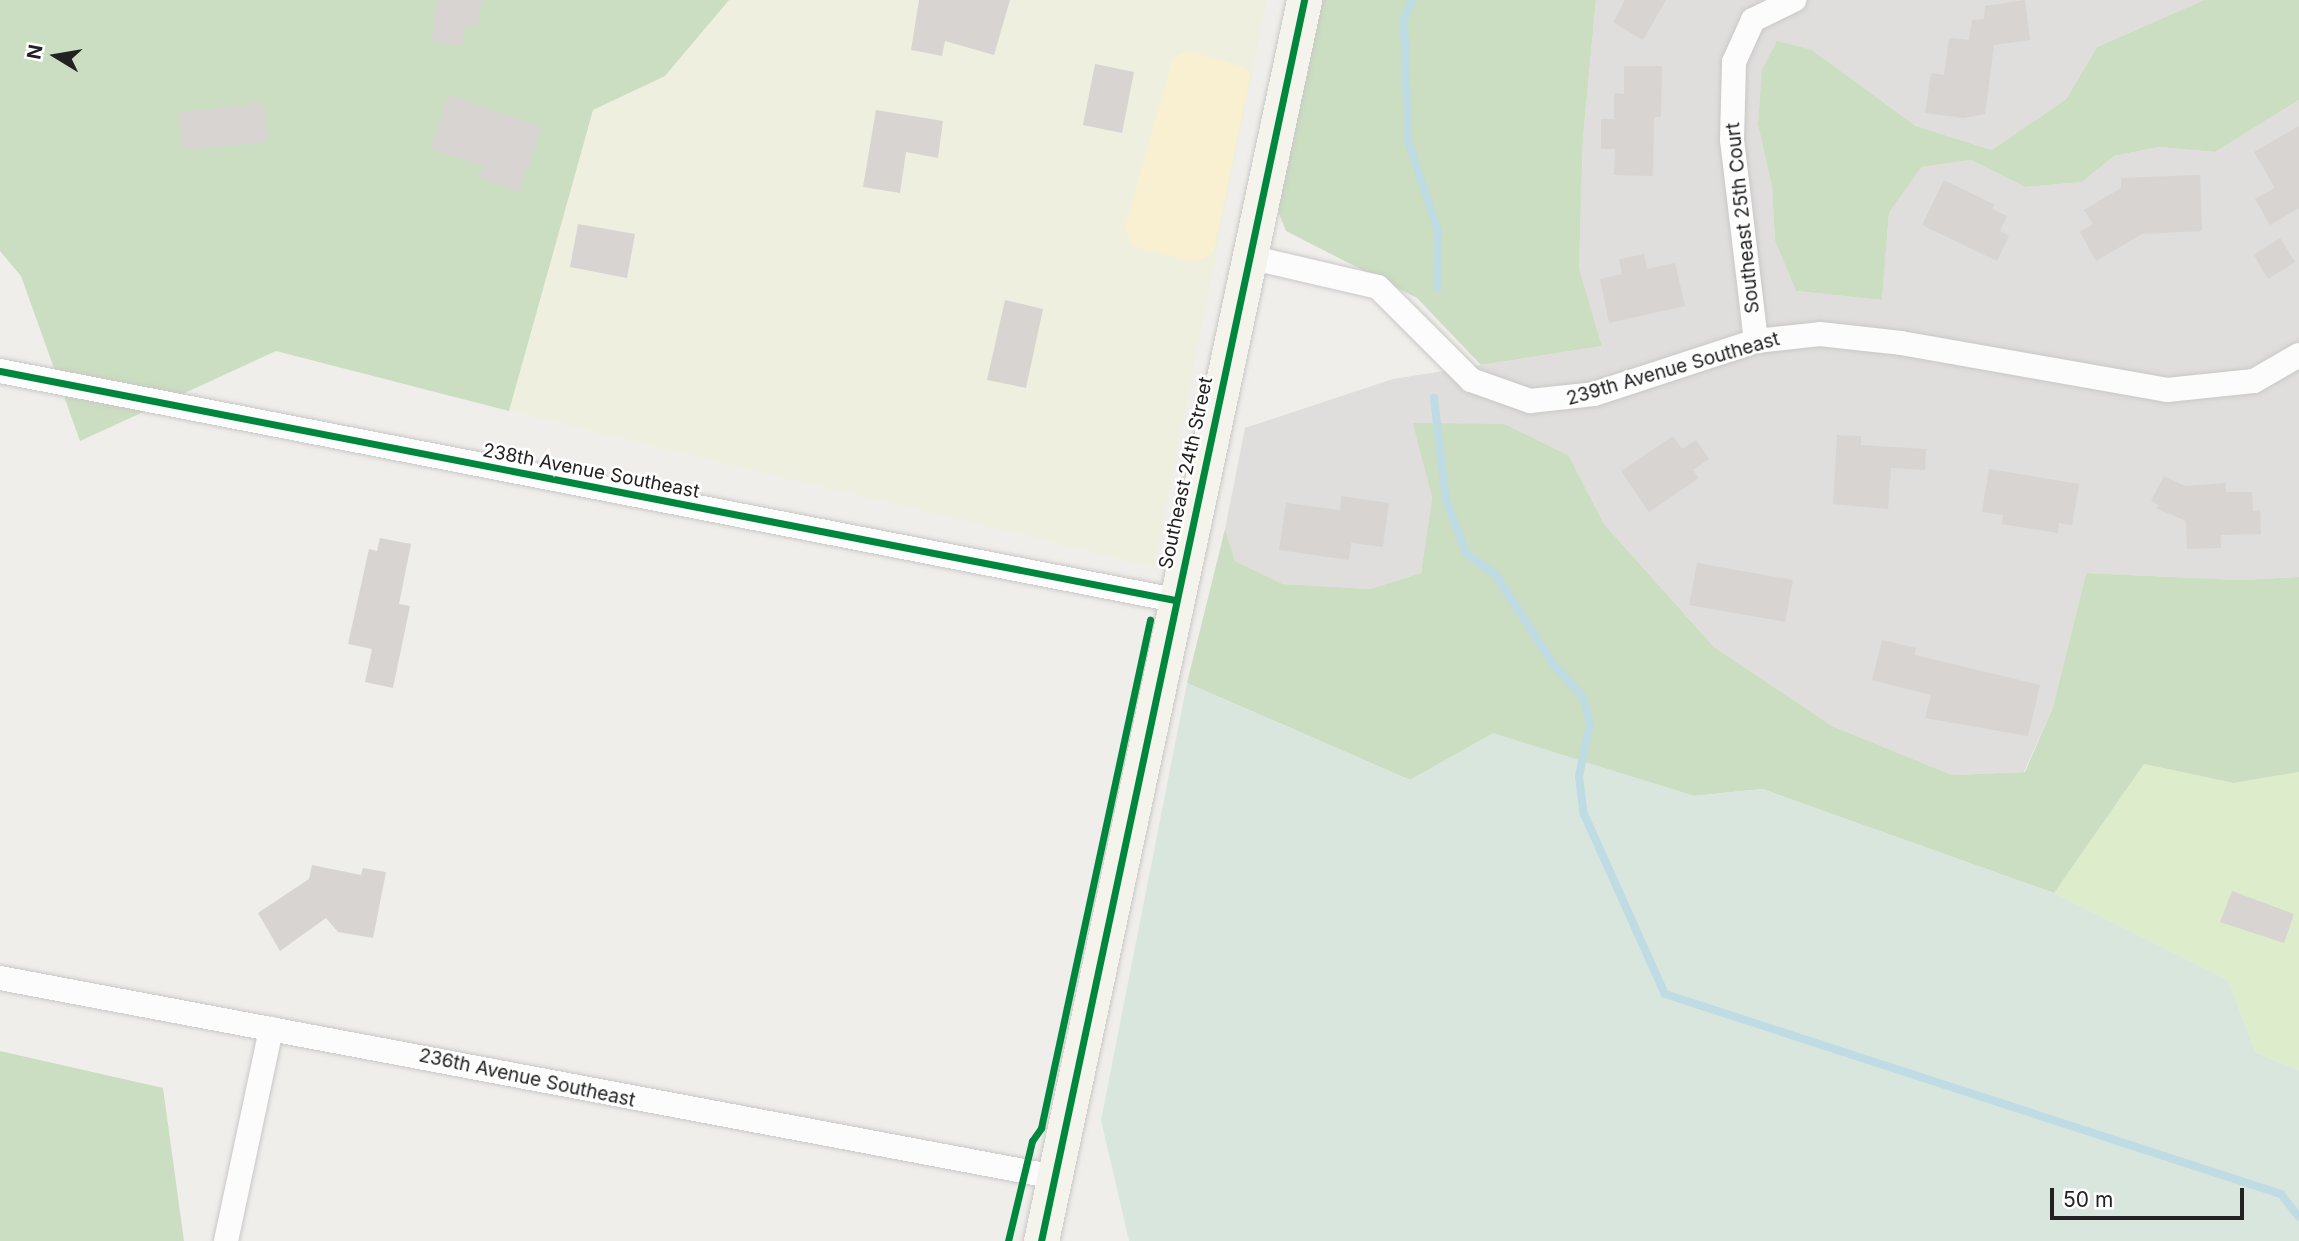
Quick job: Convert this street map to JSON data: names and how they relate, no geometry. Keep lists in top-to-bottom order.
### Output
{
  "streets": {
    "street": [
      "Southeast 25th Court",
      "239th Avenue Southeast",
      "238th Avenue Southeast",
      "Southeast 24th Street",
      "236th Avenue Southeast"
    ]
  },
  "crossings": [
    ["Southeast 25th Court", "239th Avenue Southeast"],
    ["239th Avenue Southeast", "Southeast 24th Street"],
    ["238th Avenue Southeast", "Southeast 24th Street"],
    ["Southeast 24th Street", "236th Avenue Southeast"]
  ],
  "scale_bar": "50 m",
  "north": "left"
}
